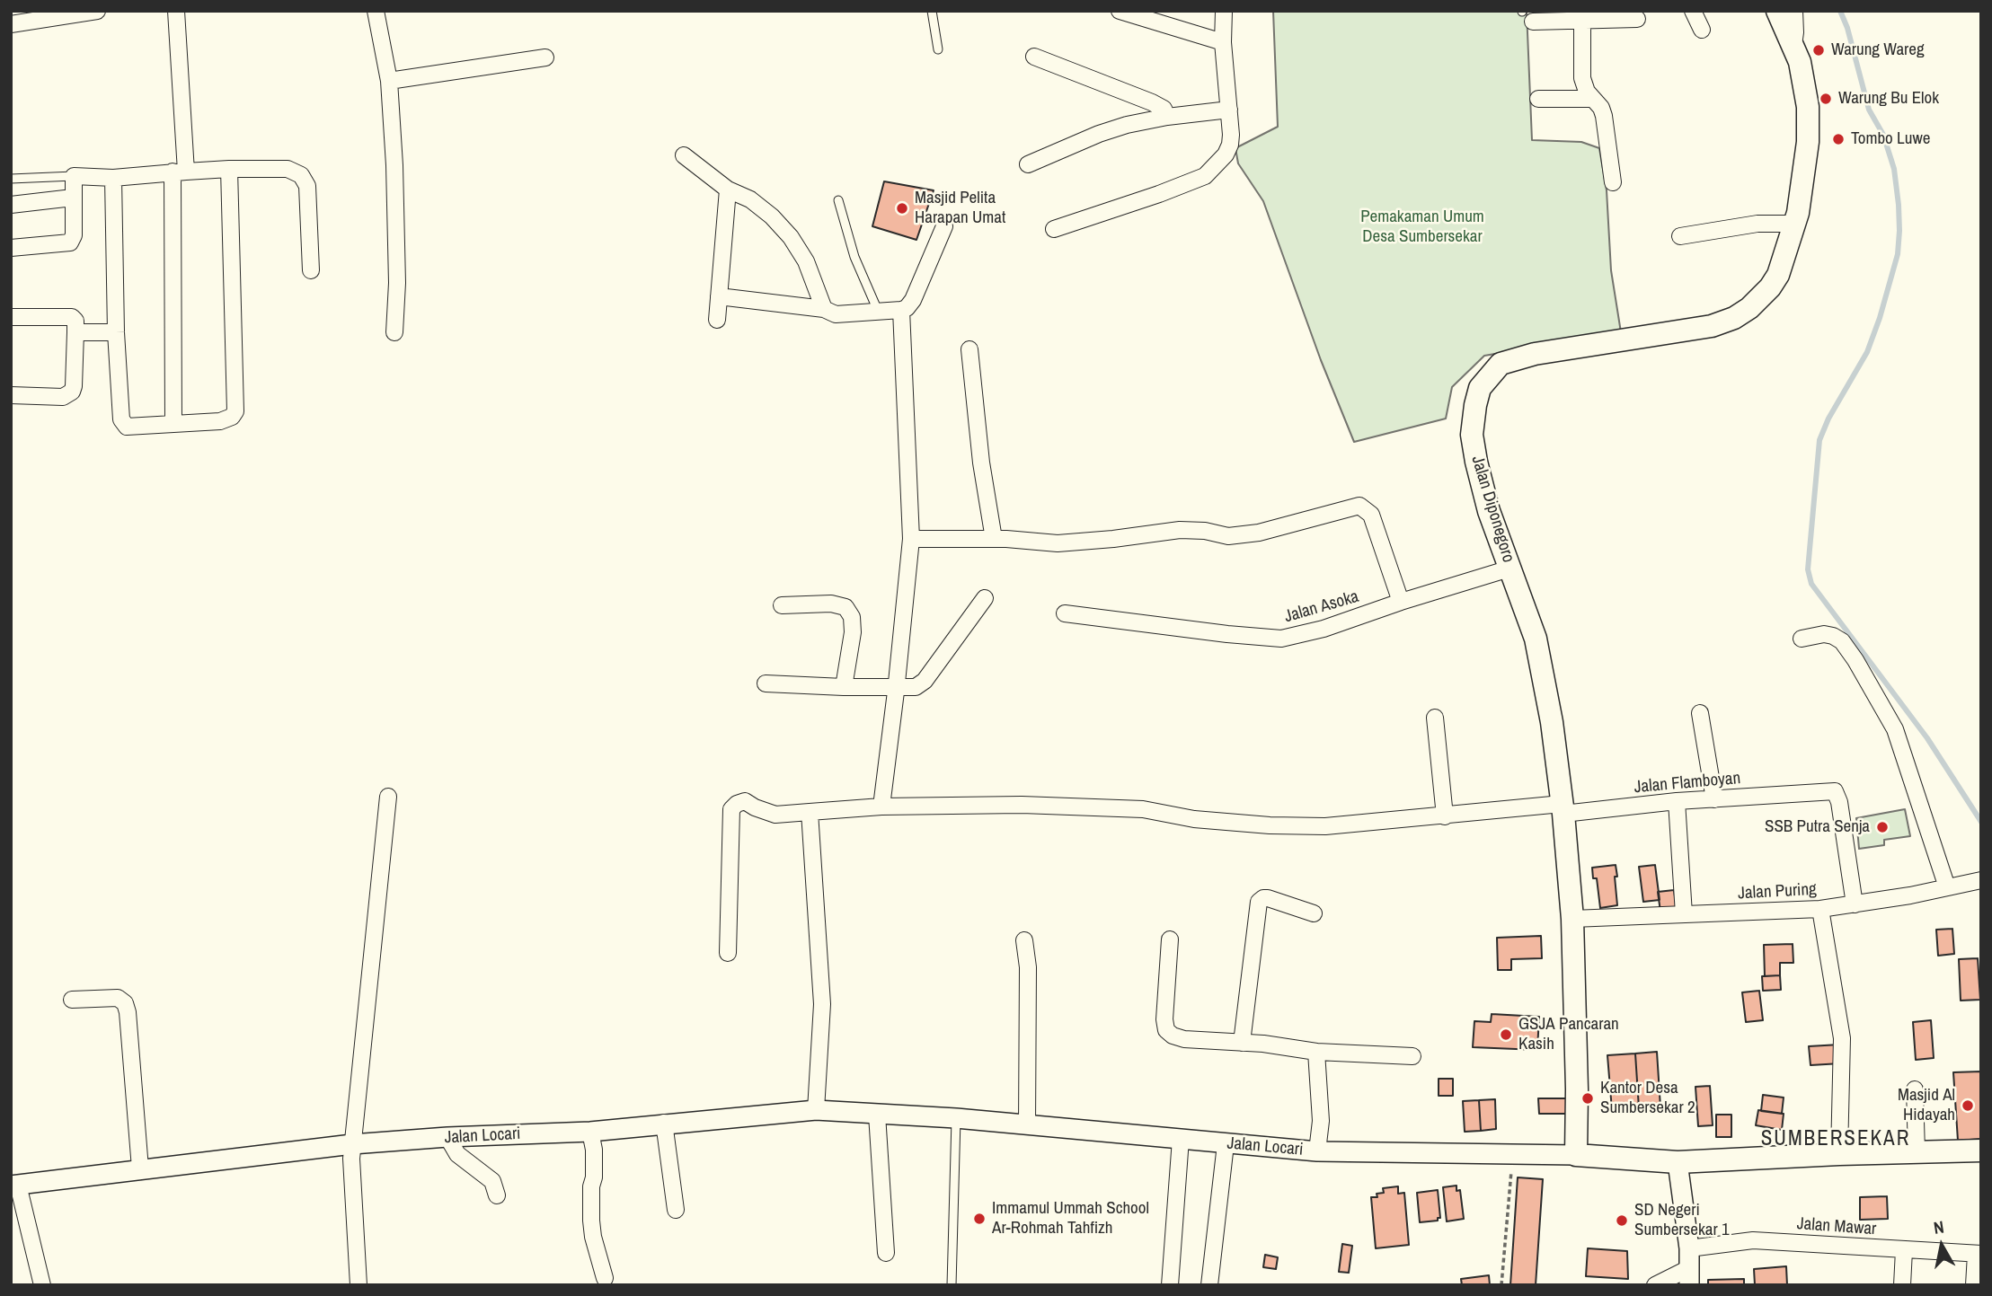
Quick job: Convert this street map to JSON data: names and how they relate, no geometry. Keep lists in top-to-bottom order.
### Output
{
  "streets": {
    "main road": ["Jalan Diponegoro"],
    "street": [
      "Jalan Asoka",
      "Jalan Flamboyan",
      "Jalan Puring",
      "Jalan Locari",
      "Jalan Mawar"
    ]
  },
  "crossings": [
    ["Jalan Diponegoro", "Jalan Asoka"],
    ["Jalan Diponegoro", "Jalan Flamboyan"],
    ["Jalan Diponegoro", "Jalan Puring"],
    ["Jalan Diponegoro", "Jalan Locari"],
    ["Jalan Flamboyan", "Jalan Puring"]
  ],
  "districts": ["SUMBERSEKAR"],
  "parks": ["Pemakaman Umum Desa Sumbersekar"],
  "places": [
    "Warung Wareg",
    "Warung Bu Elok",
    "Tombo Luwe",
    "Masjid Pelita Harapan Umat",
    "SSB Putra Senja",
    "GSJA Pancaran Kasih",
    "Kantor Desa Sumbersekar 2",
    "Masjid Al Hidayah",
    "Immamul Ummah School Ar-Rohmah Tahfizh",
    "SD Negeri Sumbersekar 1"
  ],
  "north": "top"
}
